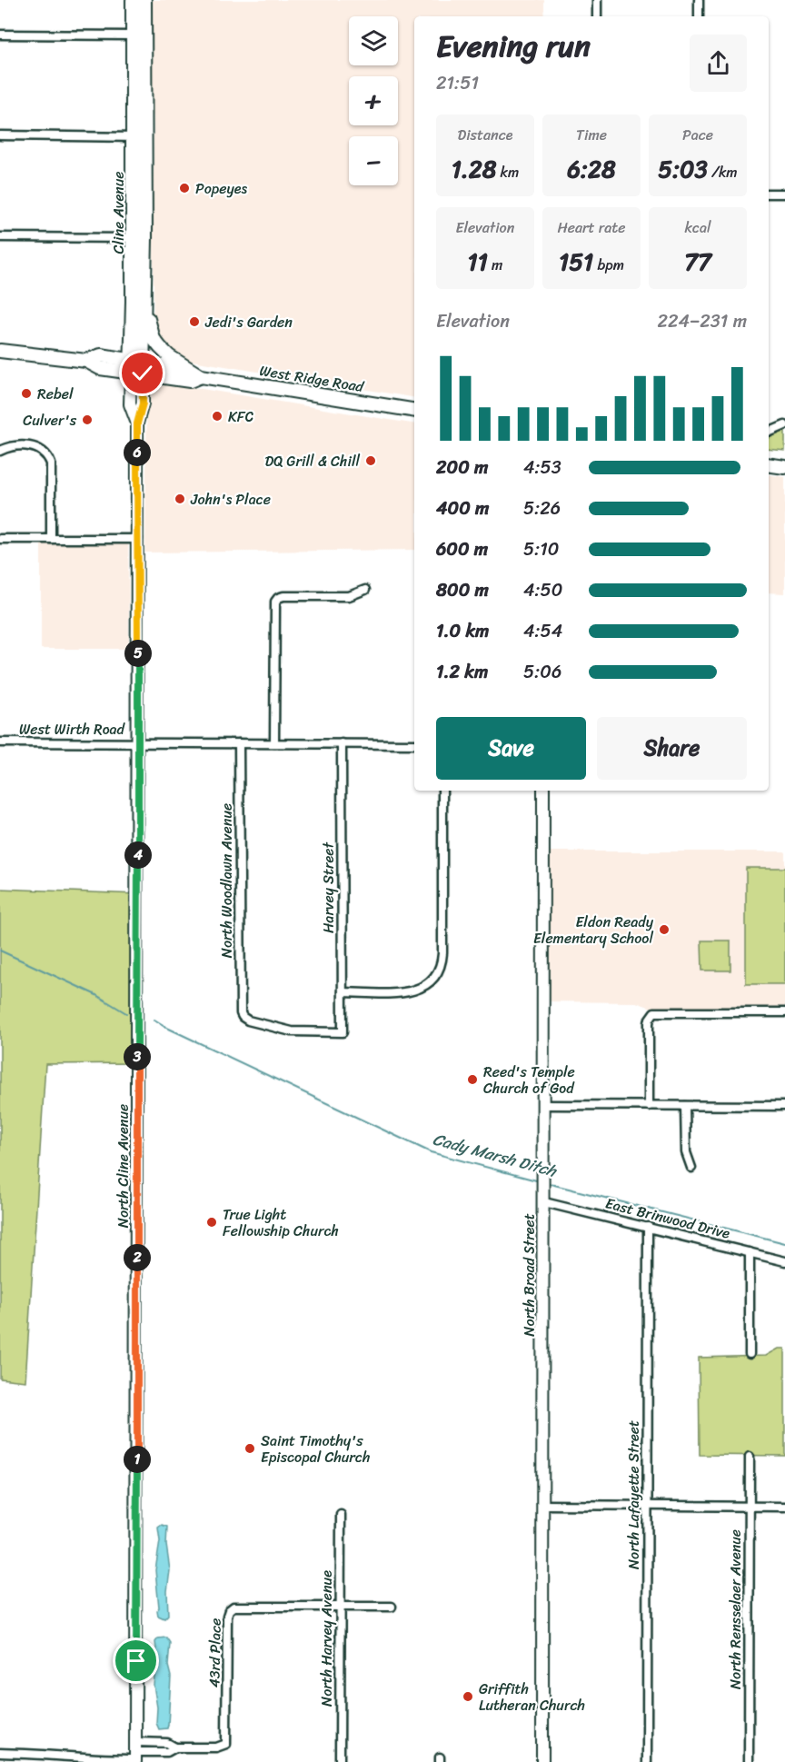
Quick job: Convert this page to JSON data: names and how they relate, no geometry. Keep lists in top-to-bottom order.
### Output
{
  "streets": {
    "main road": ["Cline Avenue", "West Ridge Road"],
    "street": [
      "West Wirth Road",
      "North Woodlawn Avenue",
      "Harvey Street",
      "North Cline Avenue",
      "East Brinwood Drive",
      "North Broad Street",
      "North Lafayette Street",
      "North Rensselaer Avenue",
      "North Harvey Avenue",
      "43rd Place"
    ]
  },
  "crossings": [
    ["Cline Avenue", "West Ridge Road"],
    ["Cline Avenue", "North Cline Avenue"],
    ["West Wirth Road", "North Woodlawn Avenue"],
    ["West Wirth Road", "Harvey Street"],
    ["West Wirth Road", "North Cline Avenue"],
    ["North Woodlawn Avenue", "Harvey Street"],
    ["North Cline Avenue", "43rd Place"],
    ["East Brinwood Drive", "North Broad Street"],
    ["East Brinwood Drive", "North Lafayette Street"],
    ["North Harvey Avenue", "43rd Place"]
  ],
  "water": ["Cady Marsh Ditch"],
  "places": [
    "Popeyes",
    "Jedi's Garden",
    "Rebel",
    "KFC",
    "Culver's",
    "DQ Grill & Chill",
    "John's Place",
    "Eldon Ready Elementary School",
    "Reed's Temple Church of God",
    "True Light Fellowship Church",
    "Saint Timothy's Episcopal Church",
    "Griffith Lutheran Church"
  ],
  "page": {
    "map_buttons": ["+", "−"],
    "heading": ["Evening run", "21:51"],
    "stats": [
      ["Distance", "1.28 km"],
      ["Time", "6:28"],
      ["Pace", "5:03 /km"],
      ["Elevation", "11 m"],
      ["Heart rate", "151 bpm"],
      ["kcal", "77"]
    ],
    "chart": ["Elevation", "224–231 m"],
    "pins": [
      "6",
      "5",
      "4",
      "3",
      "2",
      "1"
    ],
    "list": [
      {
        "name": "200 m",
        "note": "4:53"
      },
      {
        "name": "400 m",
        "note": "5:26"
      },
      {
        "name": "600 m",
        "note": "5:10"
      },
      {
        "name": "800 m",
        "note": "4:50"
      },
      {
        "name": "1.0 km",
        "note": "4:54"
      },
      {
        "name": "1.2 km",
        "note": "5:06"
      }
    ],
    "buttons": ["Save", "Share"]
  }
}
